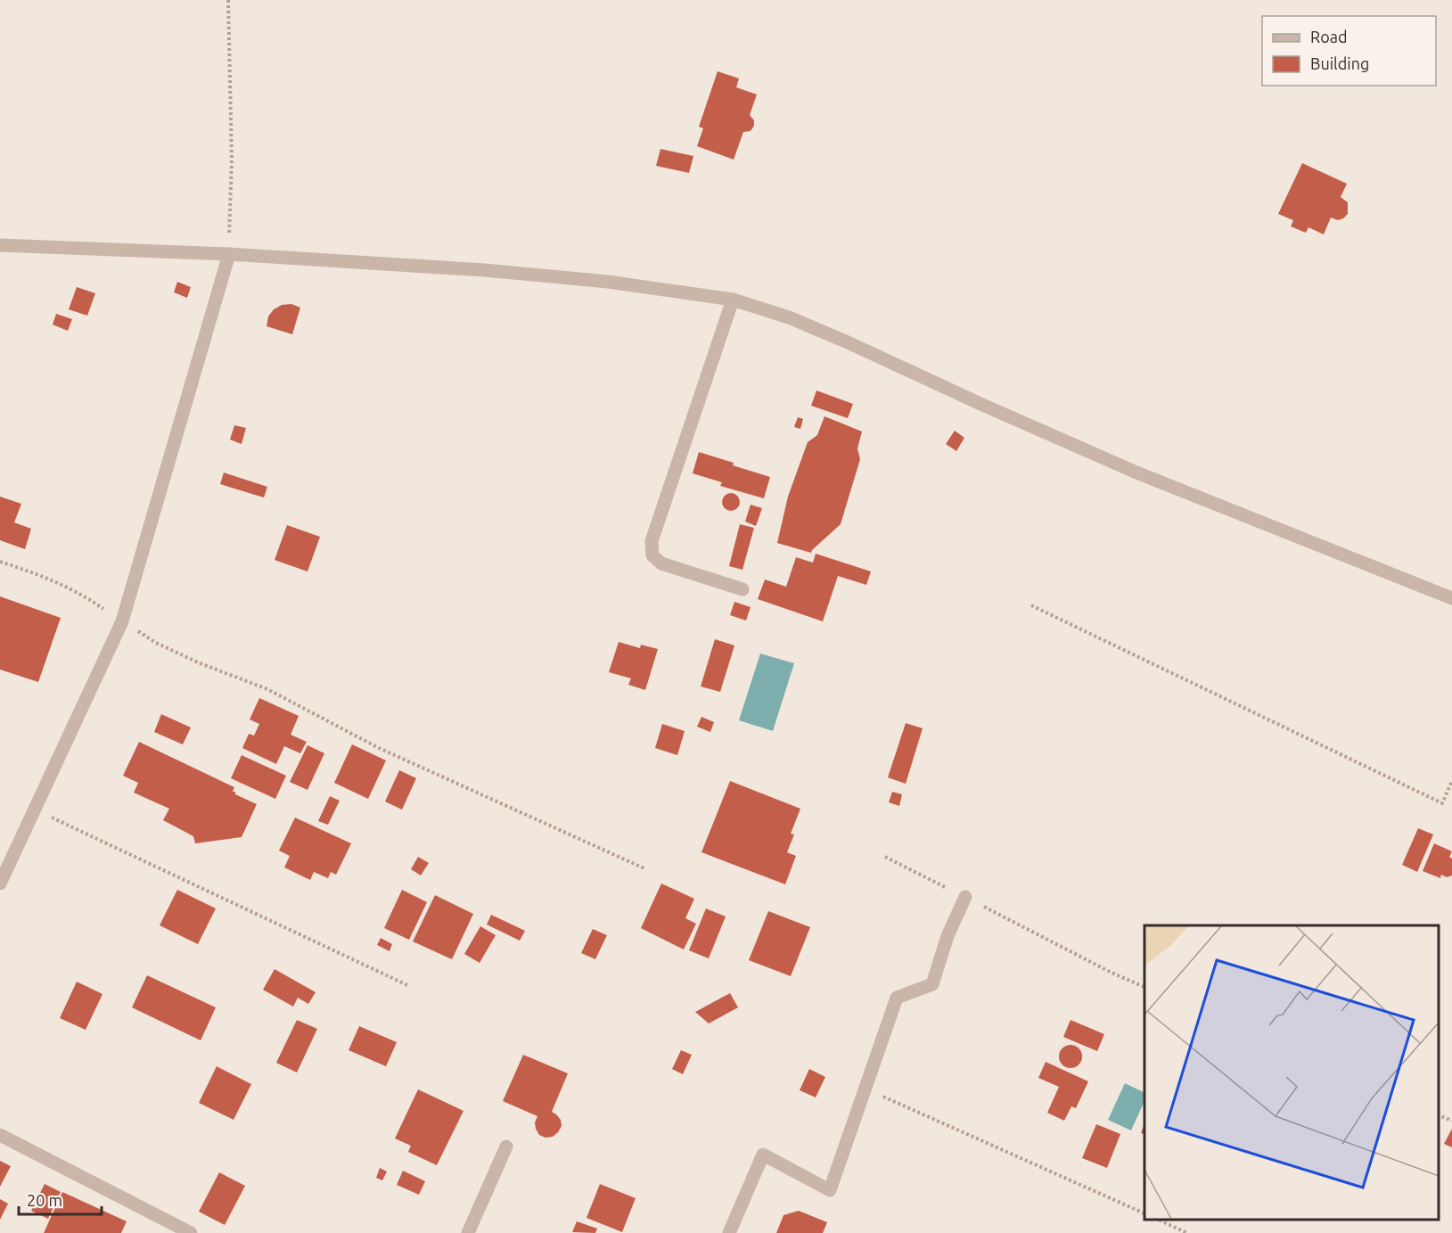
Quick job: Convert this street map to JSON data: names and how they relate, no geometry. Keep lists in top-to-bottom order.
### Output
{
  "legend": ["Road", "Building"],
  "scale_bar": "20 m"
}
